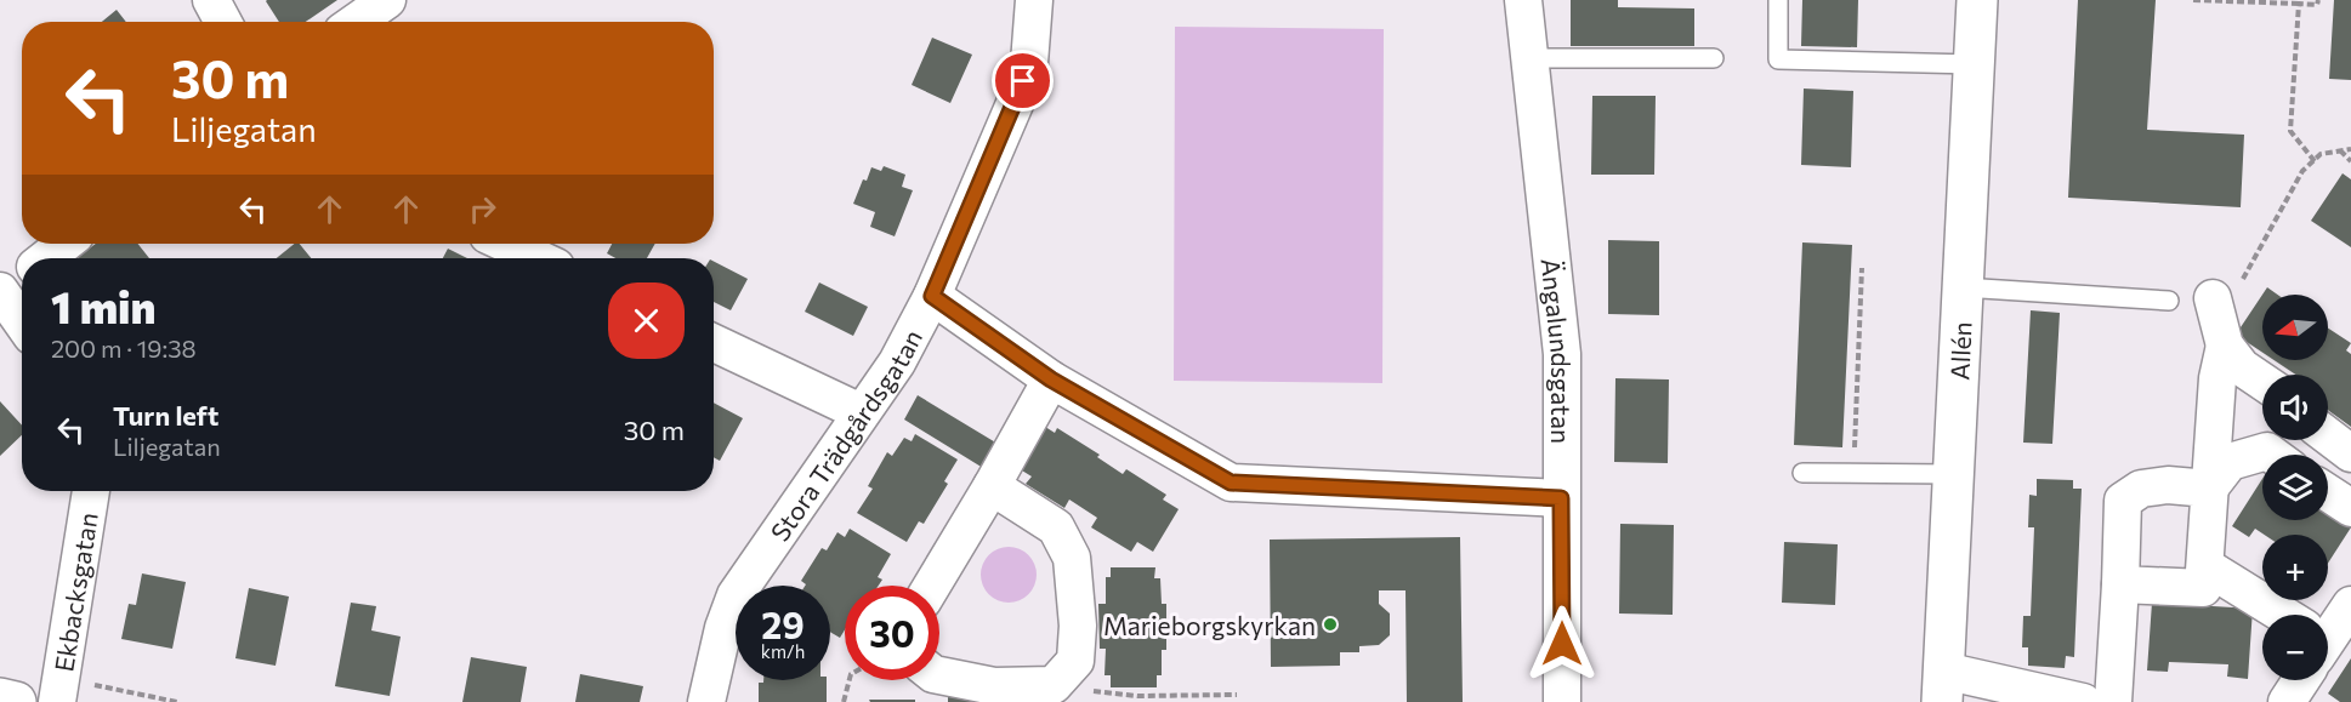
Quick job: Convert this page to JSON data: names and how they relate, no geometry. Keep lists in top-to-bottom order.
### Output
{
  "streets": {
    "street": [
      "Ängalundsgatan",
      "Allén",
      "Stora Trädgårdsgatan",
      "Ekbacksgatan"
    ]
  },
  "places": ["Marieborgskyrkan"],
  "north": "left",
  "page": {
    "turn": ["30 m", "Liljegatan"],
    "heading": ["1 min", "200 m · 19:38"],
    "map_buttons": ["+", "−"],
    "list": [
      {
        "name": "Turn left",
        "note": "Liljegatan",
        "value": "30 m"
      }
    ],
    "speed": "29 km/h",
    "limit": "30"
  }
}
